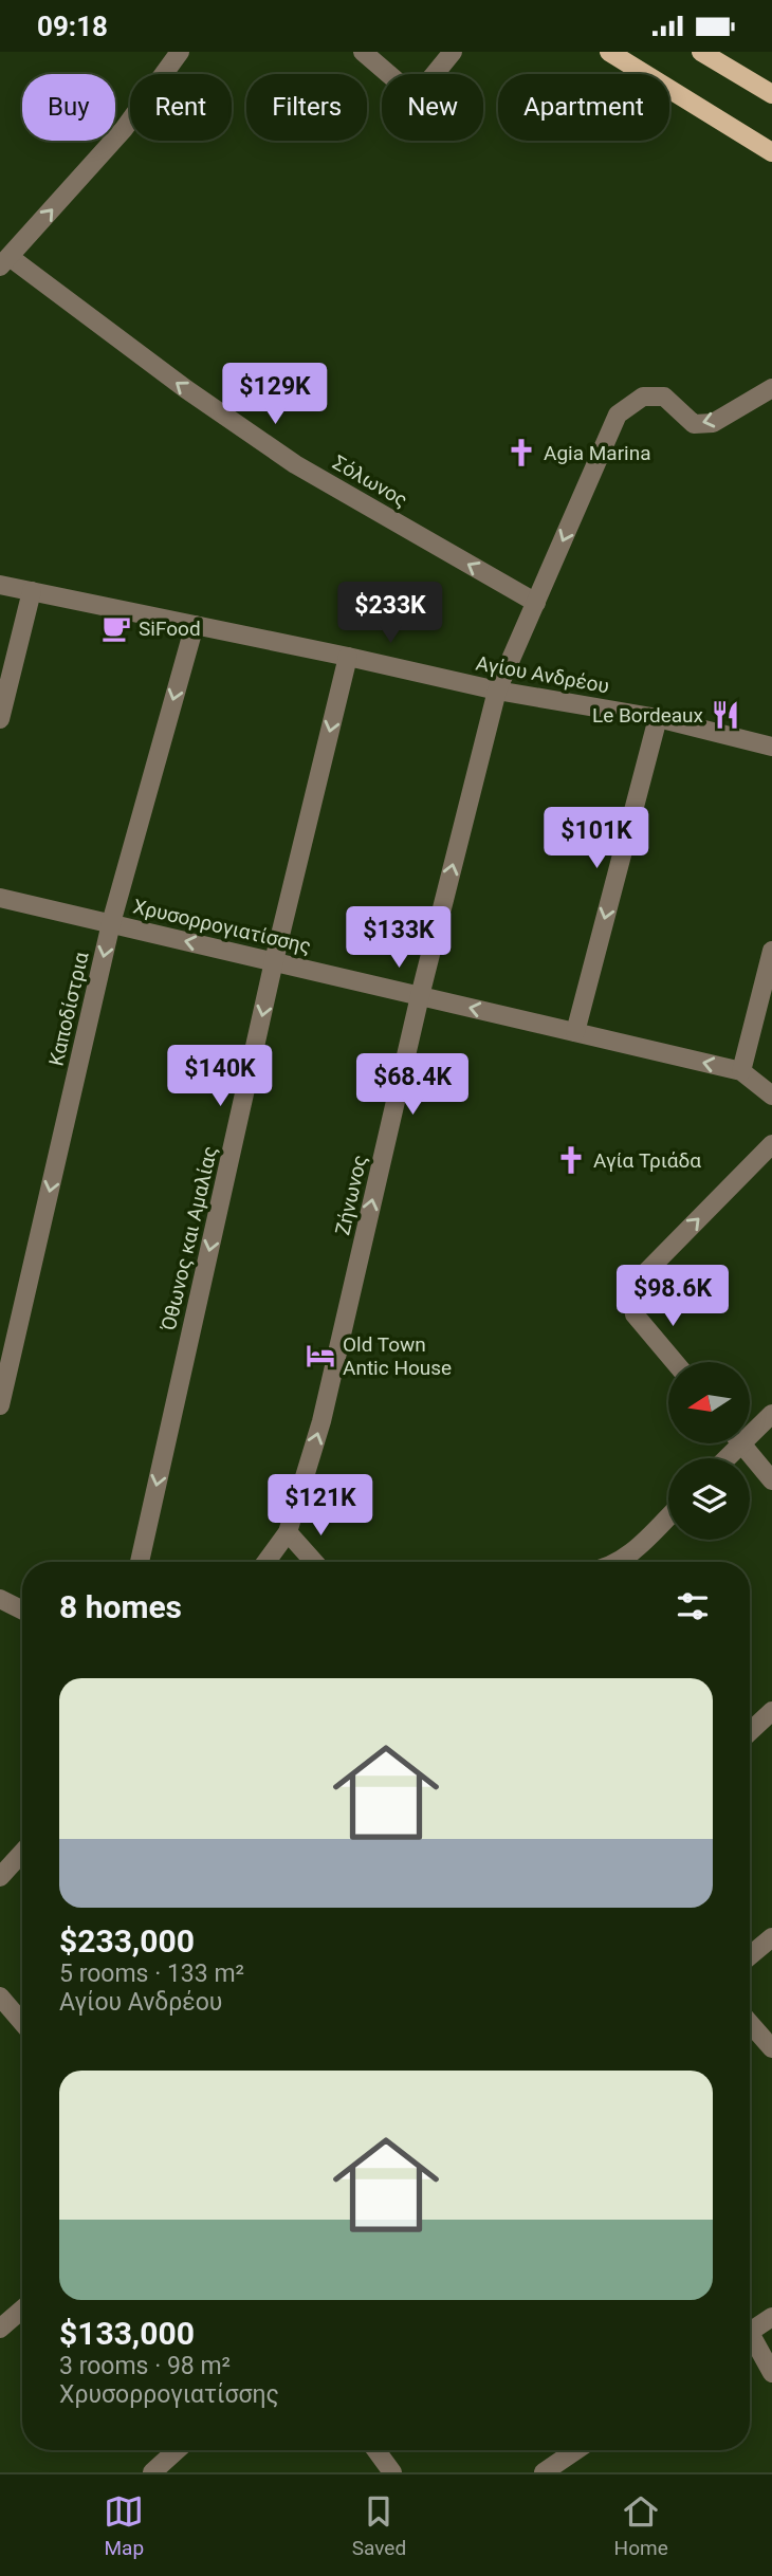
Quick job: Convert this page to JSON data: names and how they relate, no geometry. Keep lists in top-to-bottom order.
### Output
{
  "streets": {
    "street": [
      "Σόλωνος",
      "Αγίου Ανδρέου",
      "Χρυσορρογιατίσσης",
      "Καποδίστρια",
      "Ζήνωνος",
      "Όθωνος και Αμαλίας"
    ]
  },
  "crossings": [
    ["Σόλωνος", "Ζήνωνος"],
    ["Αγίου Ανδρέου", "Καποδίστρια"],
    ["Αγίου Ανδρέου", "Ζήνωνος"],
    ["Αγίου Ανδρέου", "Όθωνος και Αμαλίας"],
    ["Χρυσορρογιατίσσης", "Καποδίστρια"],
    ["Χρυσορρογιατίσσης", "Ζήνωνος"],
    ["Χρυσορρογιατίσσης", "Όθωνος και Αμαλίας"]
  ],
  "one_way": [
    "Σόλωνος",
    "Χρυσορρογιατίσσης",
    "Καποδίστρια",
    "Όθωνος και Αμαλίας"
  ],
  "places": {
    "church": ["Agia Marina", "Αγία Τριάδα"],
    "cafe": ["SiFood"],
    "restaurant": ["Le Bordeaux"],
    "hotel": ["Old Town Antic House"]
  },
  "north": "left",
  "page": {
    "status": "09:18",
    "chip": [
      "Buy",
      "Rent",
      "Filters",
      "New",
      "Apartment"
    ],
    "price": [
      "$129K",
      "$233K",
      "$101K",
      "$133K",
      "$140K",
      "$68.4K",
      "$98.6K",
      "$121K"
    ],
    "heading": "8 homes",
    "list": [
      {
        "name": "$233,000",
        "note": "5 rooms · 133 m² · Αγίου Ανδρέου"
      },
      {
        "name": "$133,000",
        "note": "3 rooms · 98 m² · Χρυσορρογιατίσσης"
      }
    ],
    "tabs": ["Map", "Saved", "Home"]
  }
}
